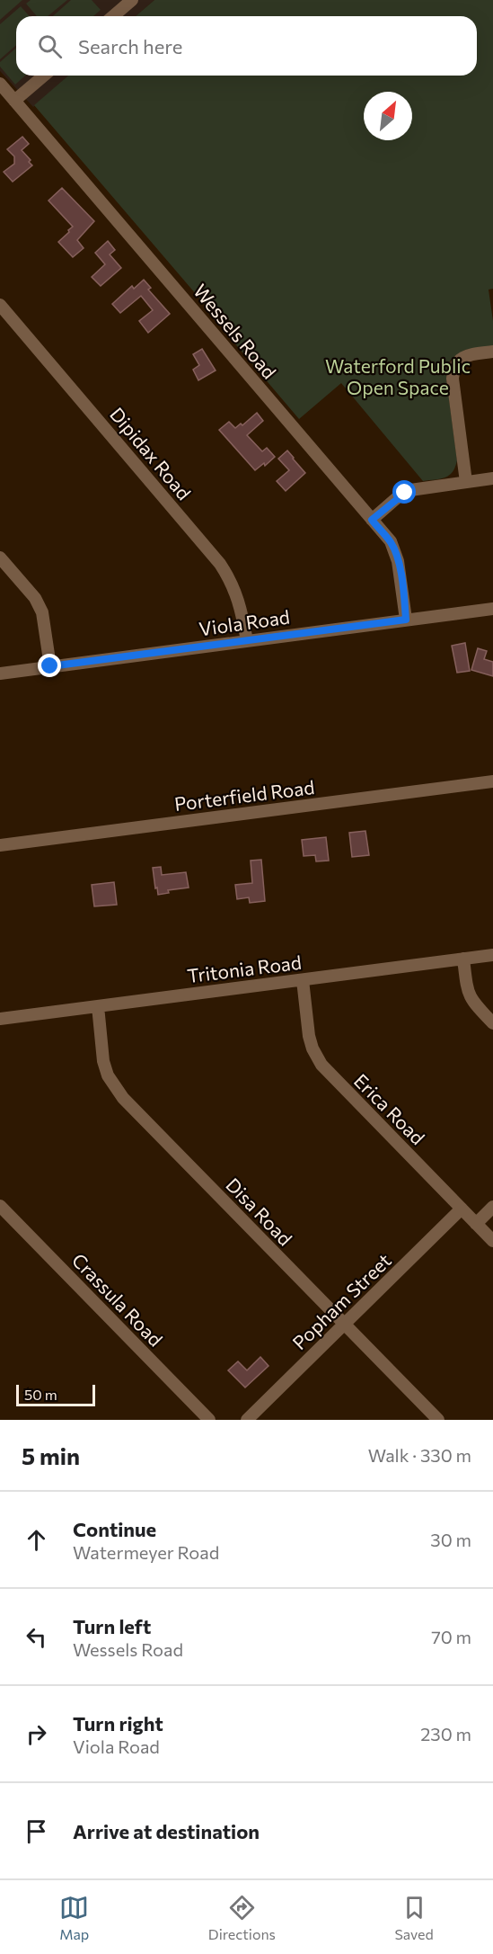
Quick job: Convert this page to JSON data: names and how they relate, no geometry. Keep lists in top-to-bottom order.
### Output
{
  "streets": {
    "street": [
      "Wessels Road",
      "Dipidax Road",
      "Viola Road",
      "Porterfield Road",
      "Tritonia Road",
      "Erica Road",
      "Disa Road",
      "Crassula Road",
      "Popham Street"
    ]
  },
  "crossings": [
    ["Wessels Road", "Viola Road"],
    ["Dipidax Road", "Viola Road"],
    ["Tritonia Road", "Erica Road"],
    ["Tritonia Road", "Disa Road"],
    ["Erica Road", "Popham Street"],
    ["Disa Road", "Popham Street"]
  ],
  "parks": ["Waterford Public Open Space"],
  "scale_bar": "50 m",
  "north": "top right",
  "page": {
    "search": "Search here",
    "scale": "50 m",
    "heading": ["5 min", "Walk · 330 m"],
    "list": [
      ["Continue", "Watermeyer Road", "30 m"],
      ["Turn left", "Wessels Road", "70 m"],
      ["Turn right", "Viola Road", "230 m"],
      "Arrive at destination"
    ],
    "nav": ["Map", "Directions", "Saved"]
  }
}
